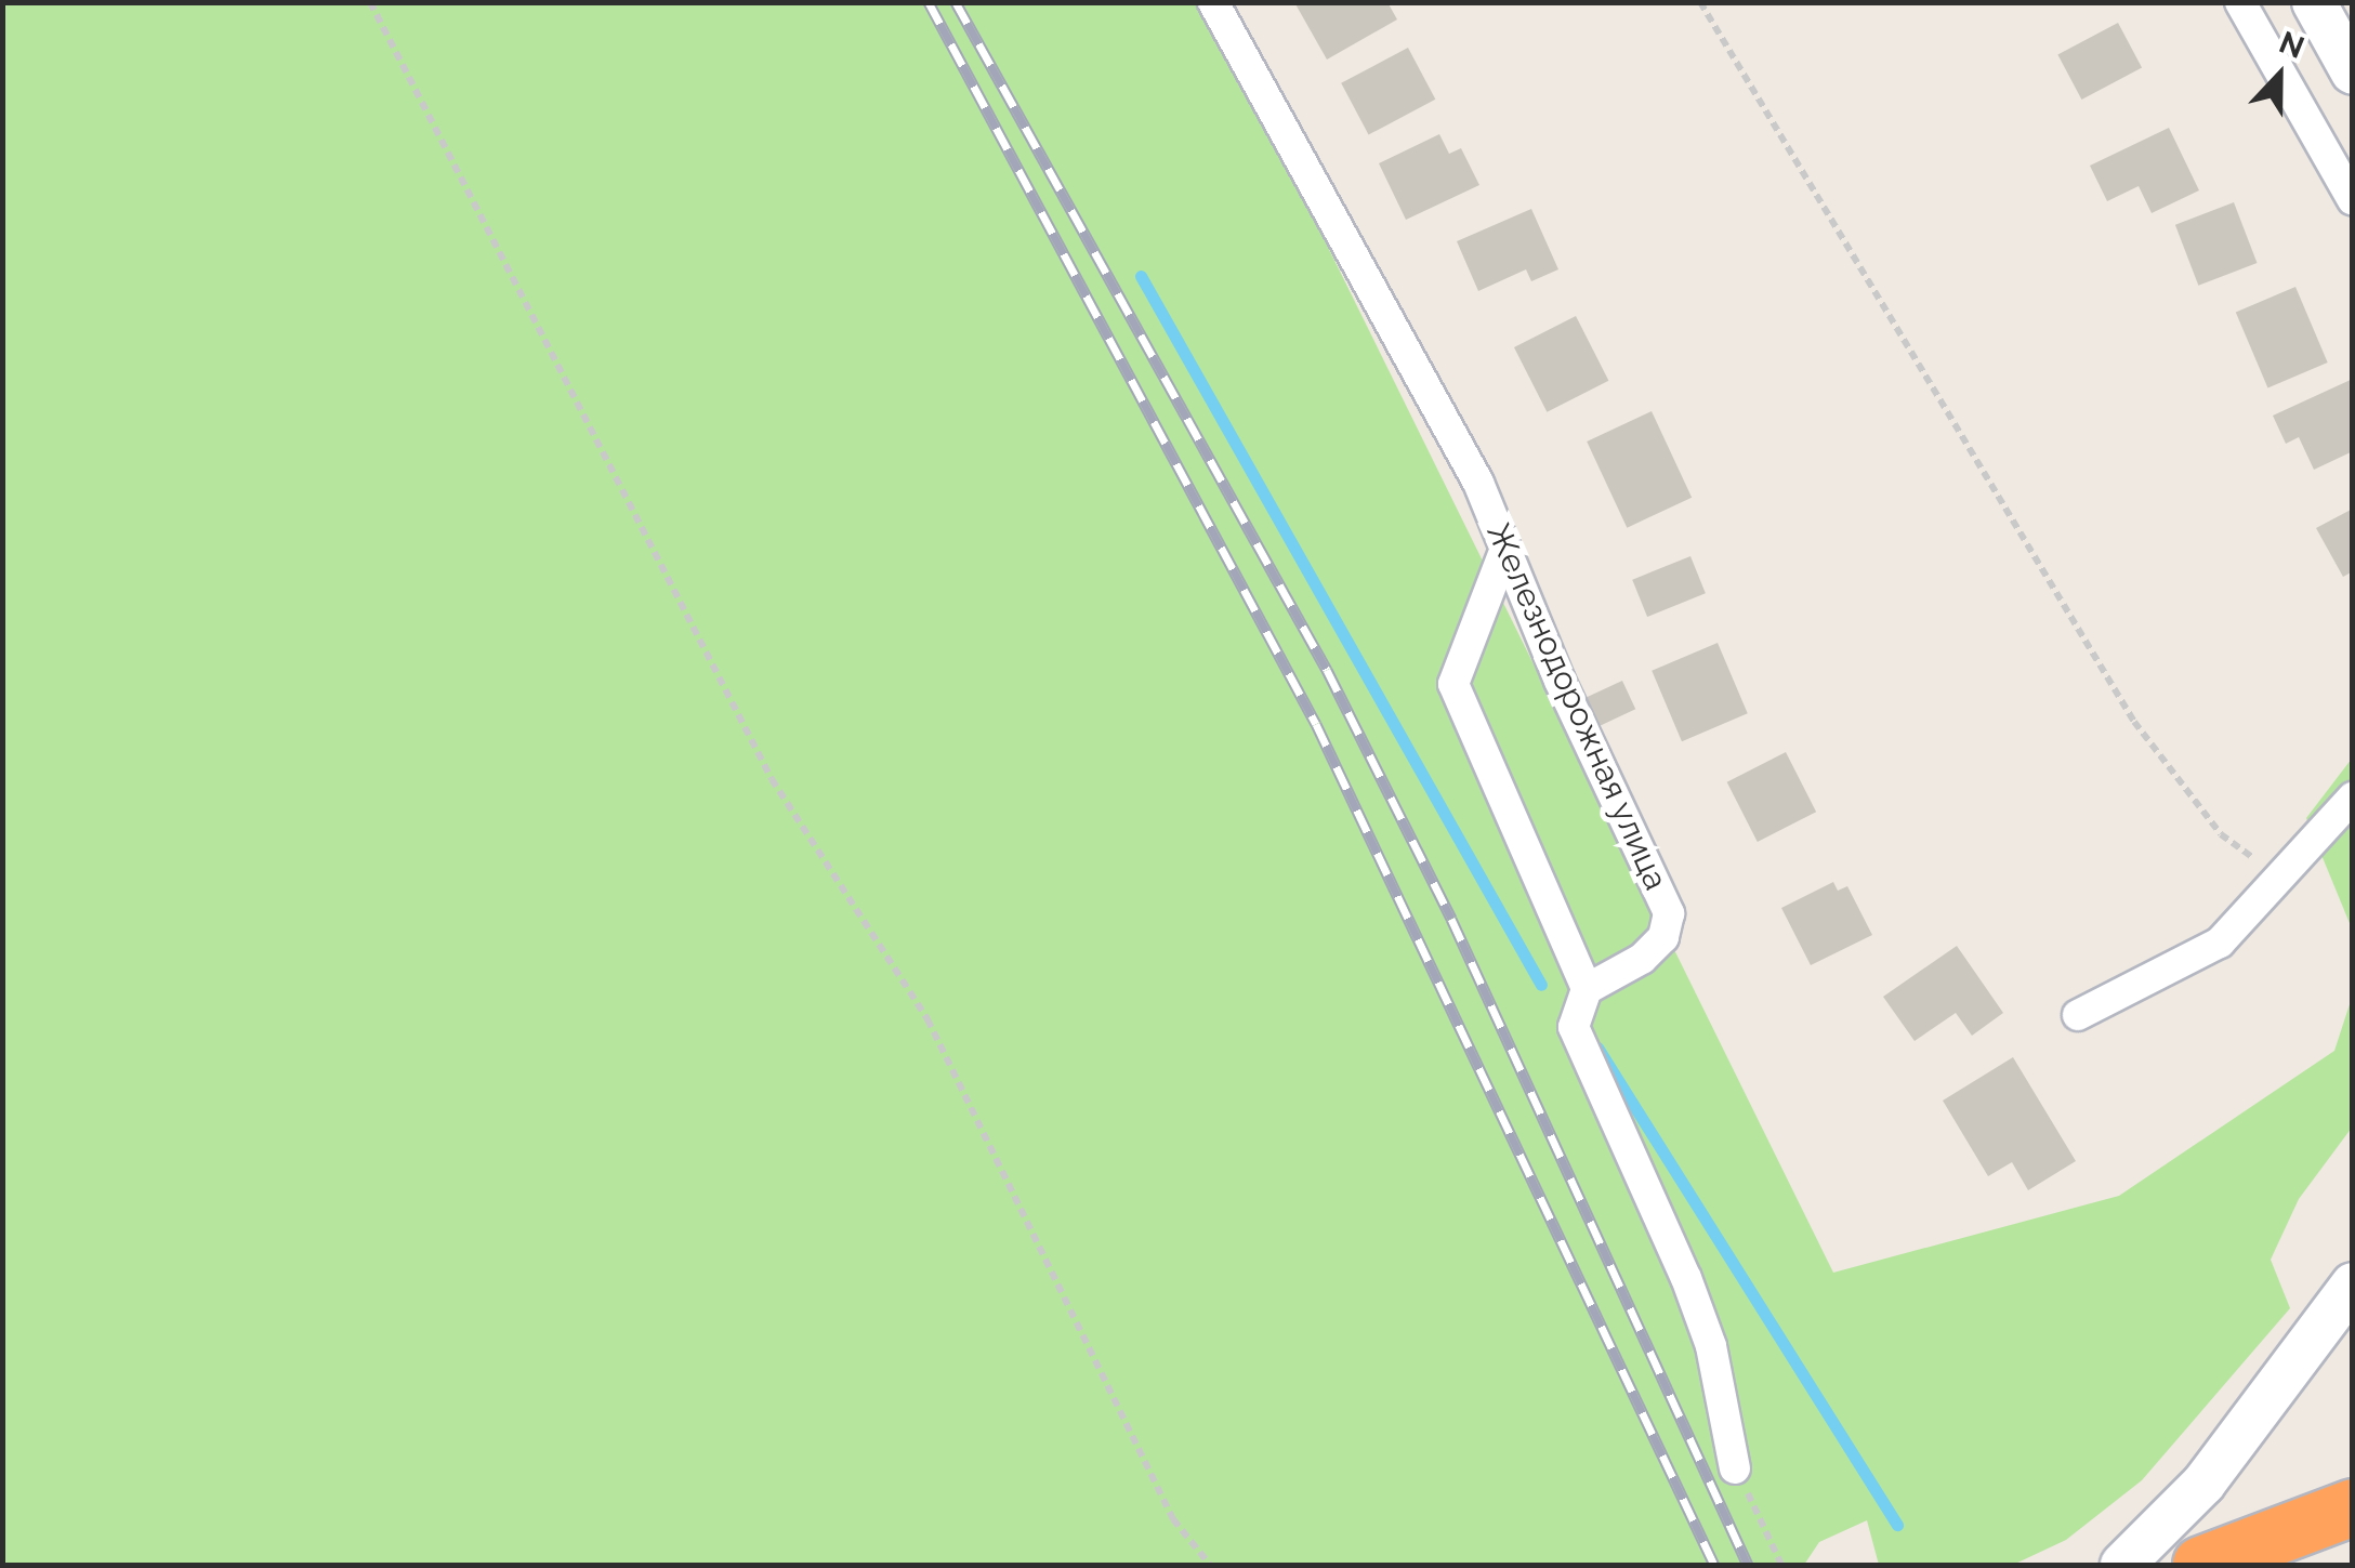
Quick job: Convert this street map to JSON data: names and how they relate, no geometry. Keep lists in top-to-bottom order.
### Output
{
  "streets": {
    "street": ["Железнодорожная улица"]
  },
  "north": "top"
}
